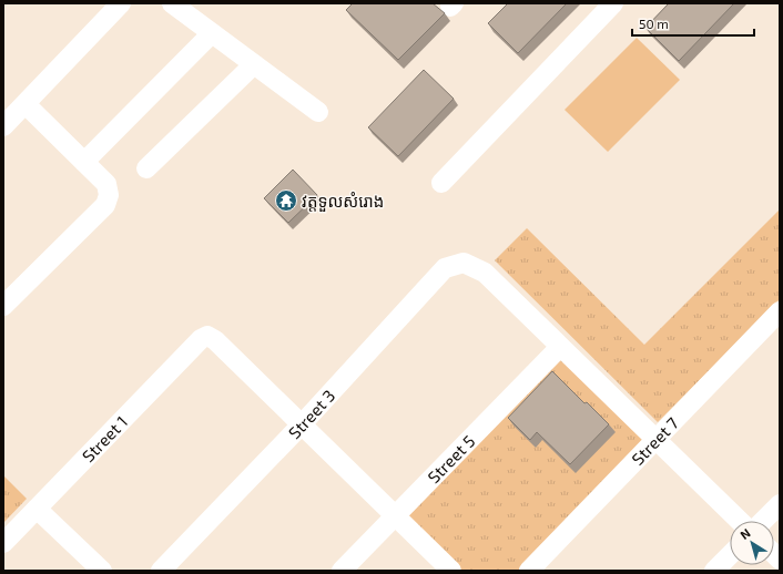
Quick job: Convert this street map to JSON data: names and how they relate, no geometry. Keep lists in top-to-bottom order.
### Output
{
  "streets": {
    "street": [
      "Street 3",
      "Street 1",
      "Street 7",
      "Street 5"
    ]
  },
  "crossings": [
    ["Street 3", "Street 1"],
    ["Street 3", "Street 5"]
  ],
  "places": {
    "temple": ["វត្តទួលសំរោង"]
  },
  "scale_bar": "50 m",
  "north": "top left"
}
